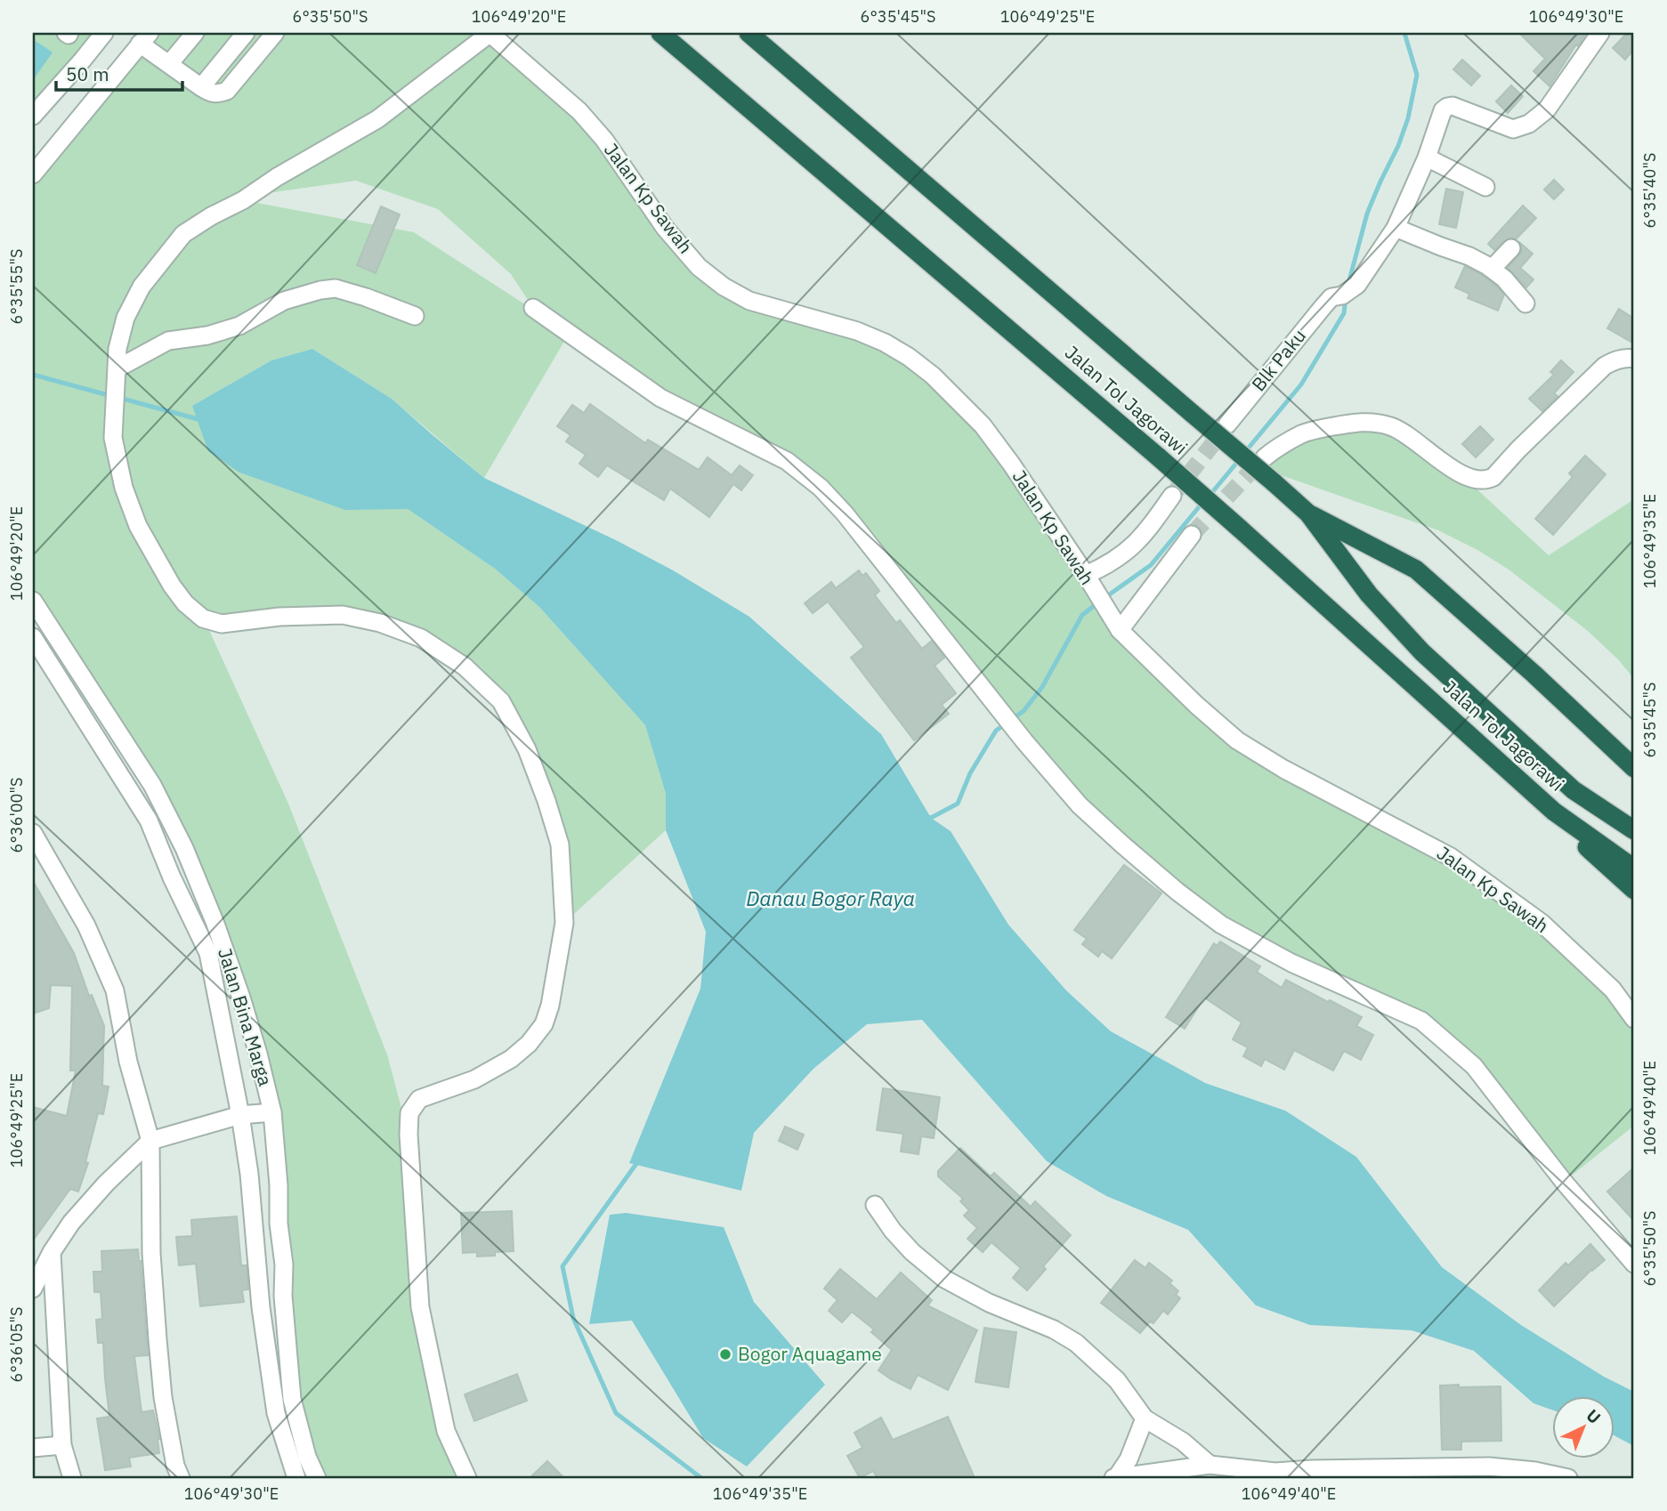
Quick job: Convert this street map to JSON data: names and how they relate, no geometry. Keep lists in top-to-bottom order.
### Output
{
  "streets": {
    "highway": ["Jalan Tol Jagorawi"],
    "street": ["Jalan Kp Sawah", "Blk Paku", "Jalan Bina Marga"]
  },
  "water": ["Danau Bogor Raya"],
  "places": ["Bogor Aquagame"],
  "scale_bar": "50 m",
  "north": "top right",
  "coordinates": [
    "6°35'50\"S",
    "106°49'20\"E",
    "6°35'45\"S",
    "106°49'25\"E",
    "106°49'30\"E",
    "6°35'40\"S",
    "6°35'55\"S",
    "106°49'35\"E",
    "6°36'00\"S",
    "106°49'40\"E",
    "6°36'05\"S"
  ]
}
